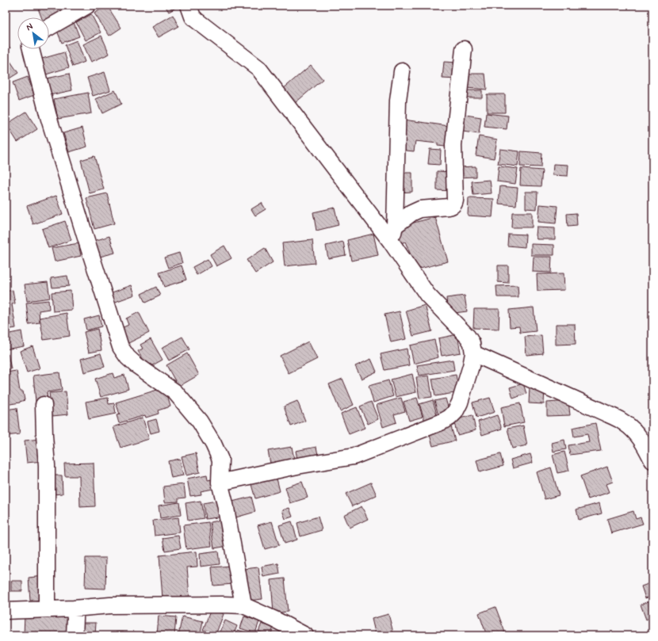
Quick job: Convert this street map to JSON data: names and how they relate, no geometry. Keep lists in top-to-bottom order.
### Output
{
  "north": "top left"
}
